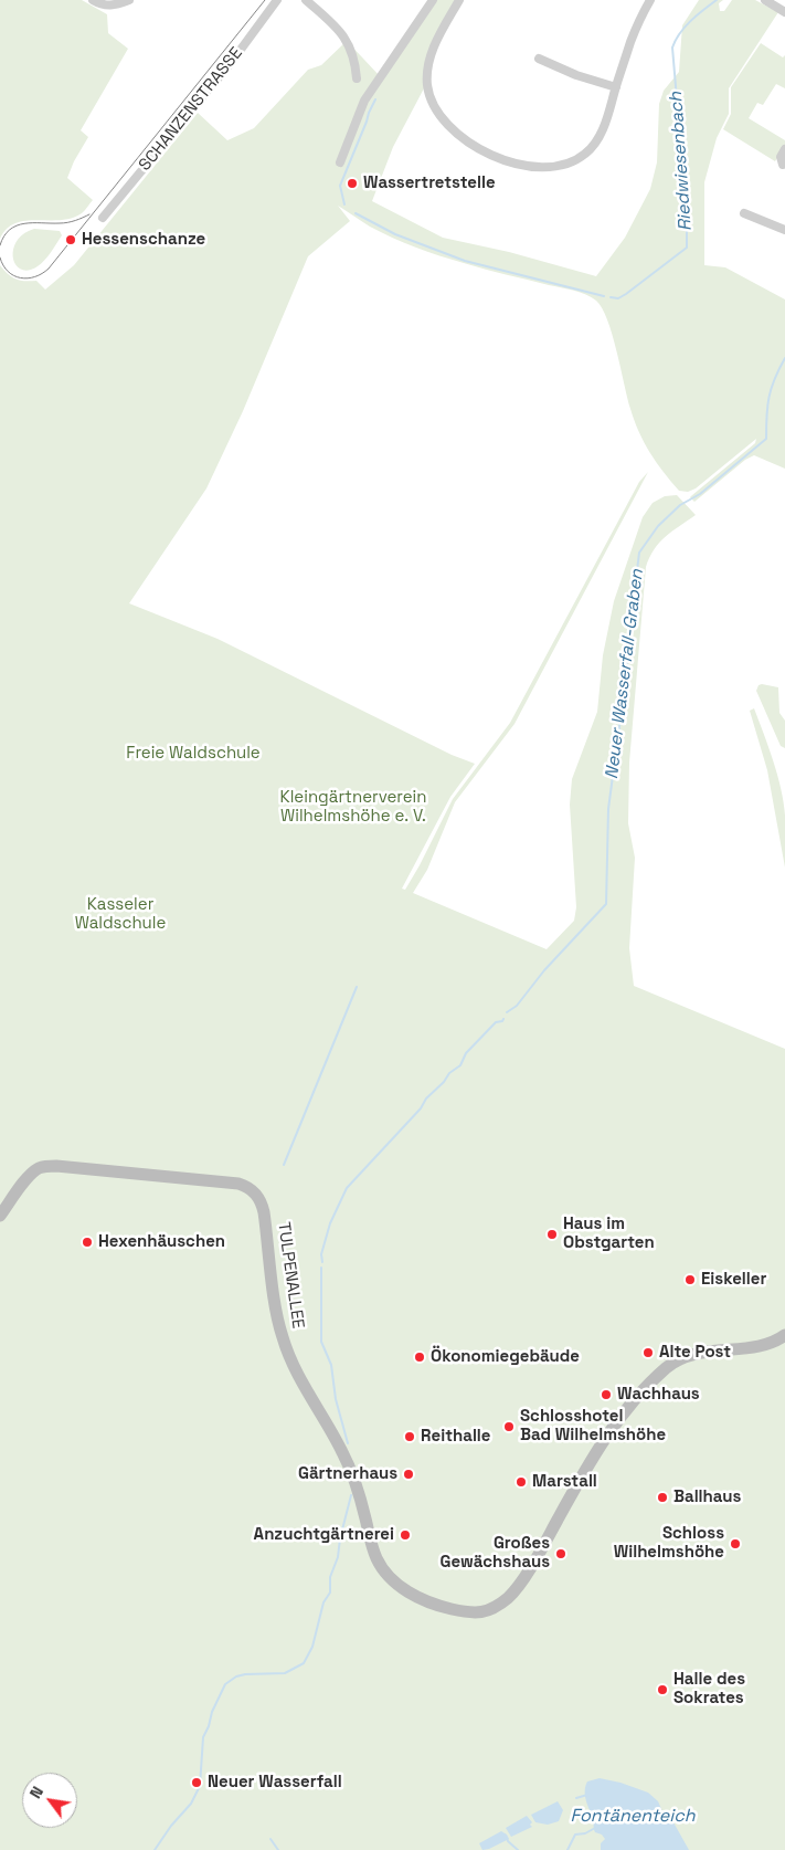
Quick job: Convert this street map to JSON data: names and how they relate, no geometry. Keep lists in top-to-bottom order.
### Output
{
  "streets": {
    "main road": ["TULPENALLEE"],
    "street": ["SCHANZENSTRASSE"]
  },
  "water": ["Riedwiesenbach", "Neuer Wasserfall-Graben", "Fontänenteich"],
  "parks": ["Freie Waldschule", "Kleingärtnerverein Wilhelmshöhe e. V.", "Kasseler Waldschule"],
  "places": [
    "Wassertretstelle",
    "Hessenschanze",
    "Haus im Obstgarten",
    "Hexenhäuschen",
    "Eiskeller",
    "Alte Post",
    "Ökonomiegebäude",
    "Wachhaus",
    "Schlosshotel Bad Wilhelmshöhe",
    "Reithalle",
    "Gärtnerhaus",
    "Marstall",
    "Ballhaus",
    "Anzuchtgärtnerei",
    "Schloss Wilhelmshöhe",
    "Großes Gewächshaus",
    "Halle des Sokrates",
    "Neuer Wasserfall"
  ],
  "north": "top left"
}
